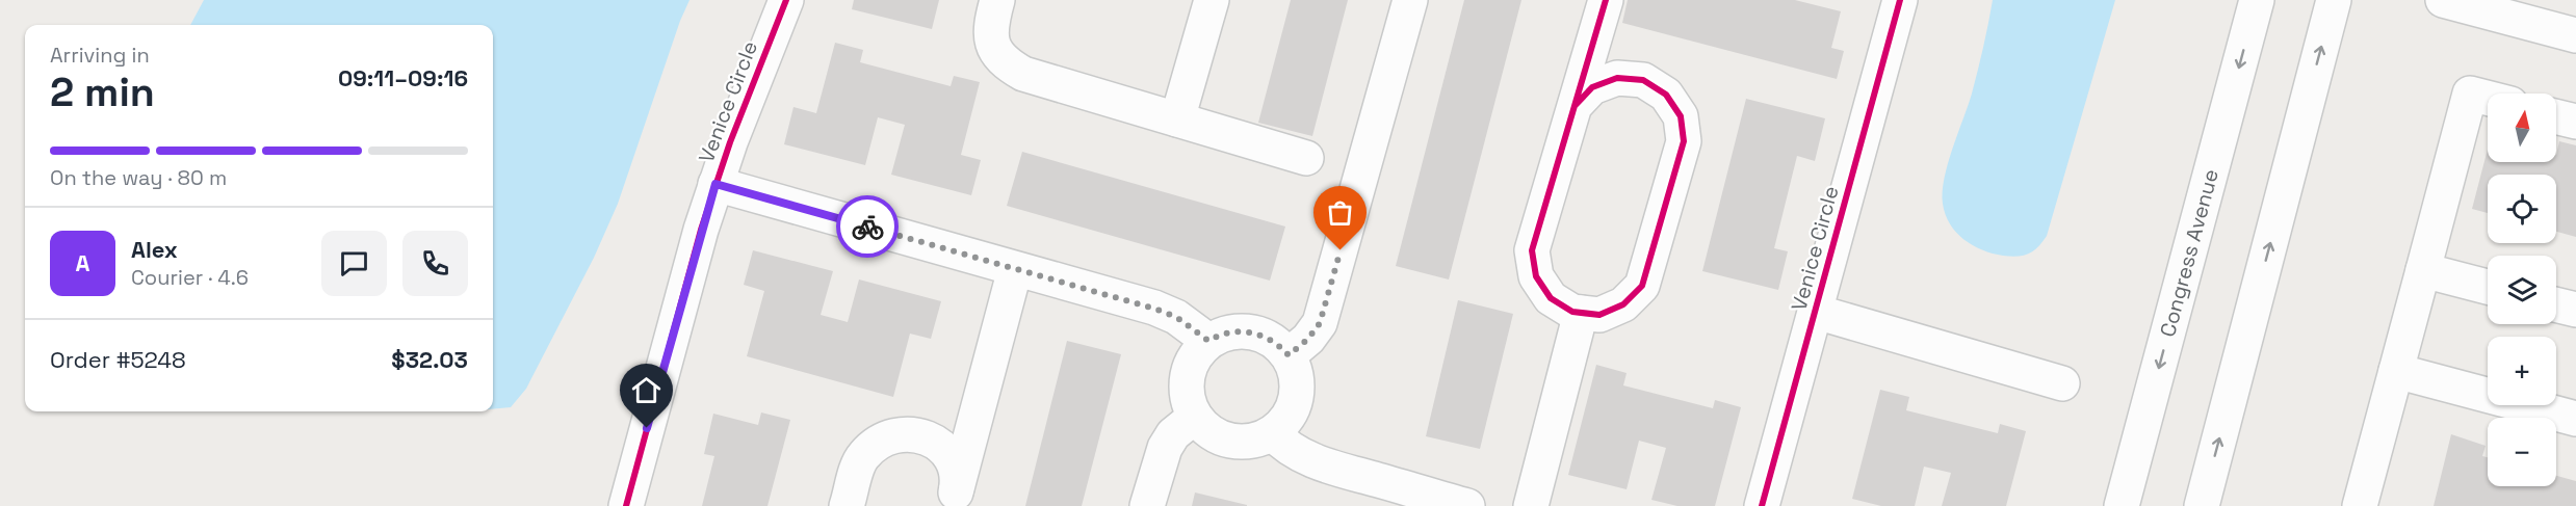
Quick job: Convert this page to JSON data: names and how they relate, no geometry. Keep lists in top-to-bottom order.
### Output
{
  "streets": {
    "street": ["Venice Circle", "Congress Avenue"]
  },
  "north": "top",
  "page": {
    "heading": ["2 min", "Arriving in", "09:11–09:16"],
    "panel": [
      "Alex",
      "Courier · 4.6",
      "Order #5248",
      "$32.03"
    ],
    "map_buttons": ["+", "−"],
    "bar": "On the way · 80 m",
    "round": "A"
  }
}
